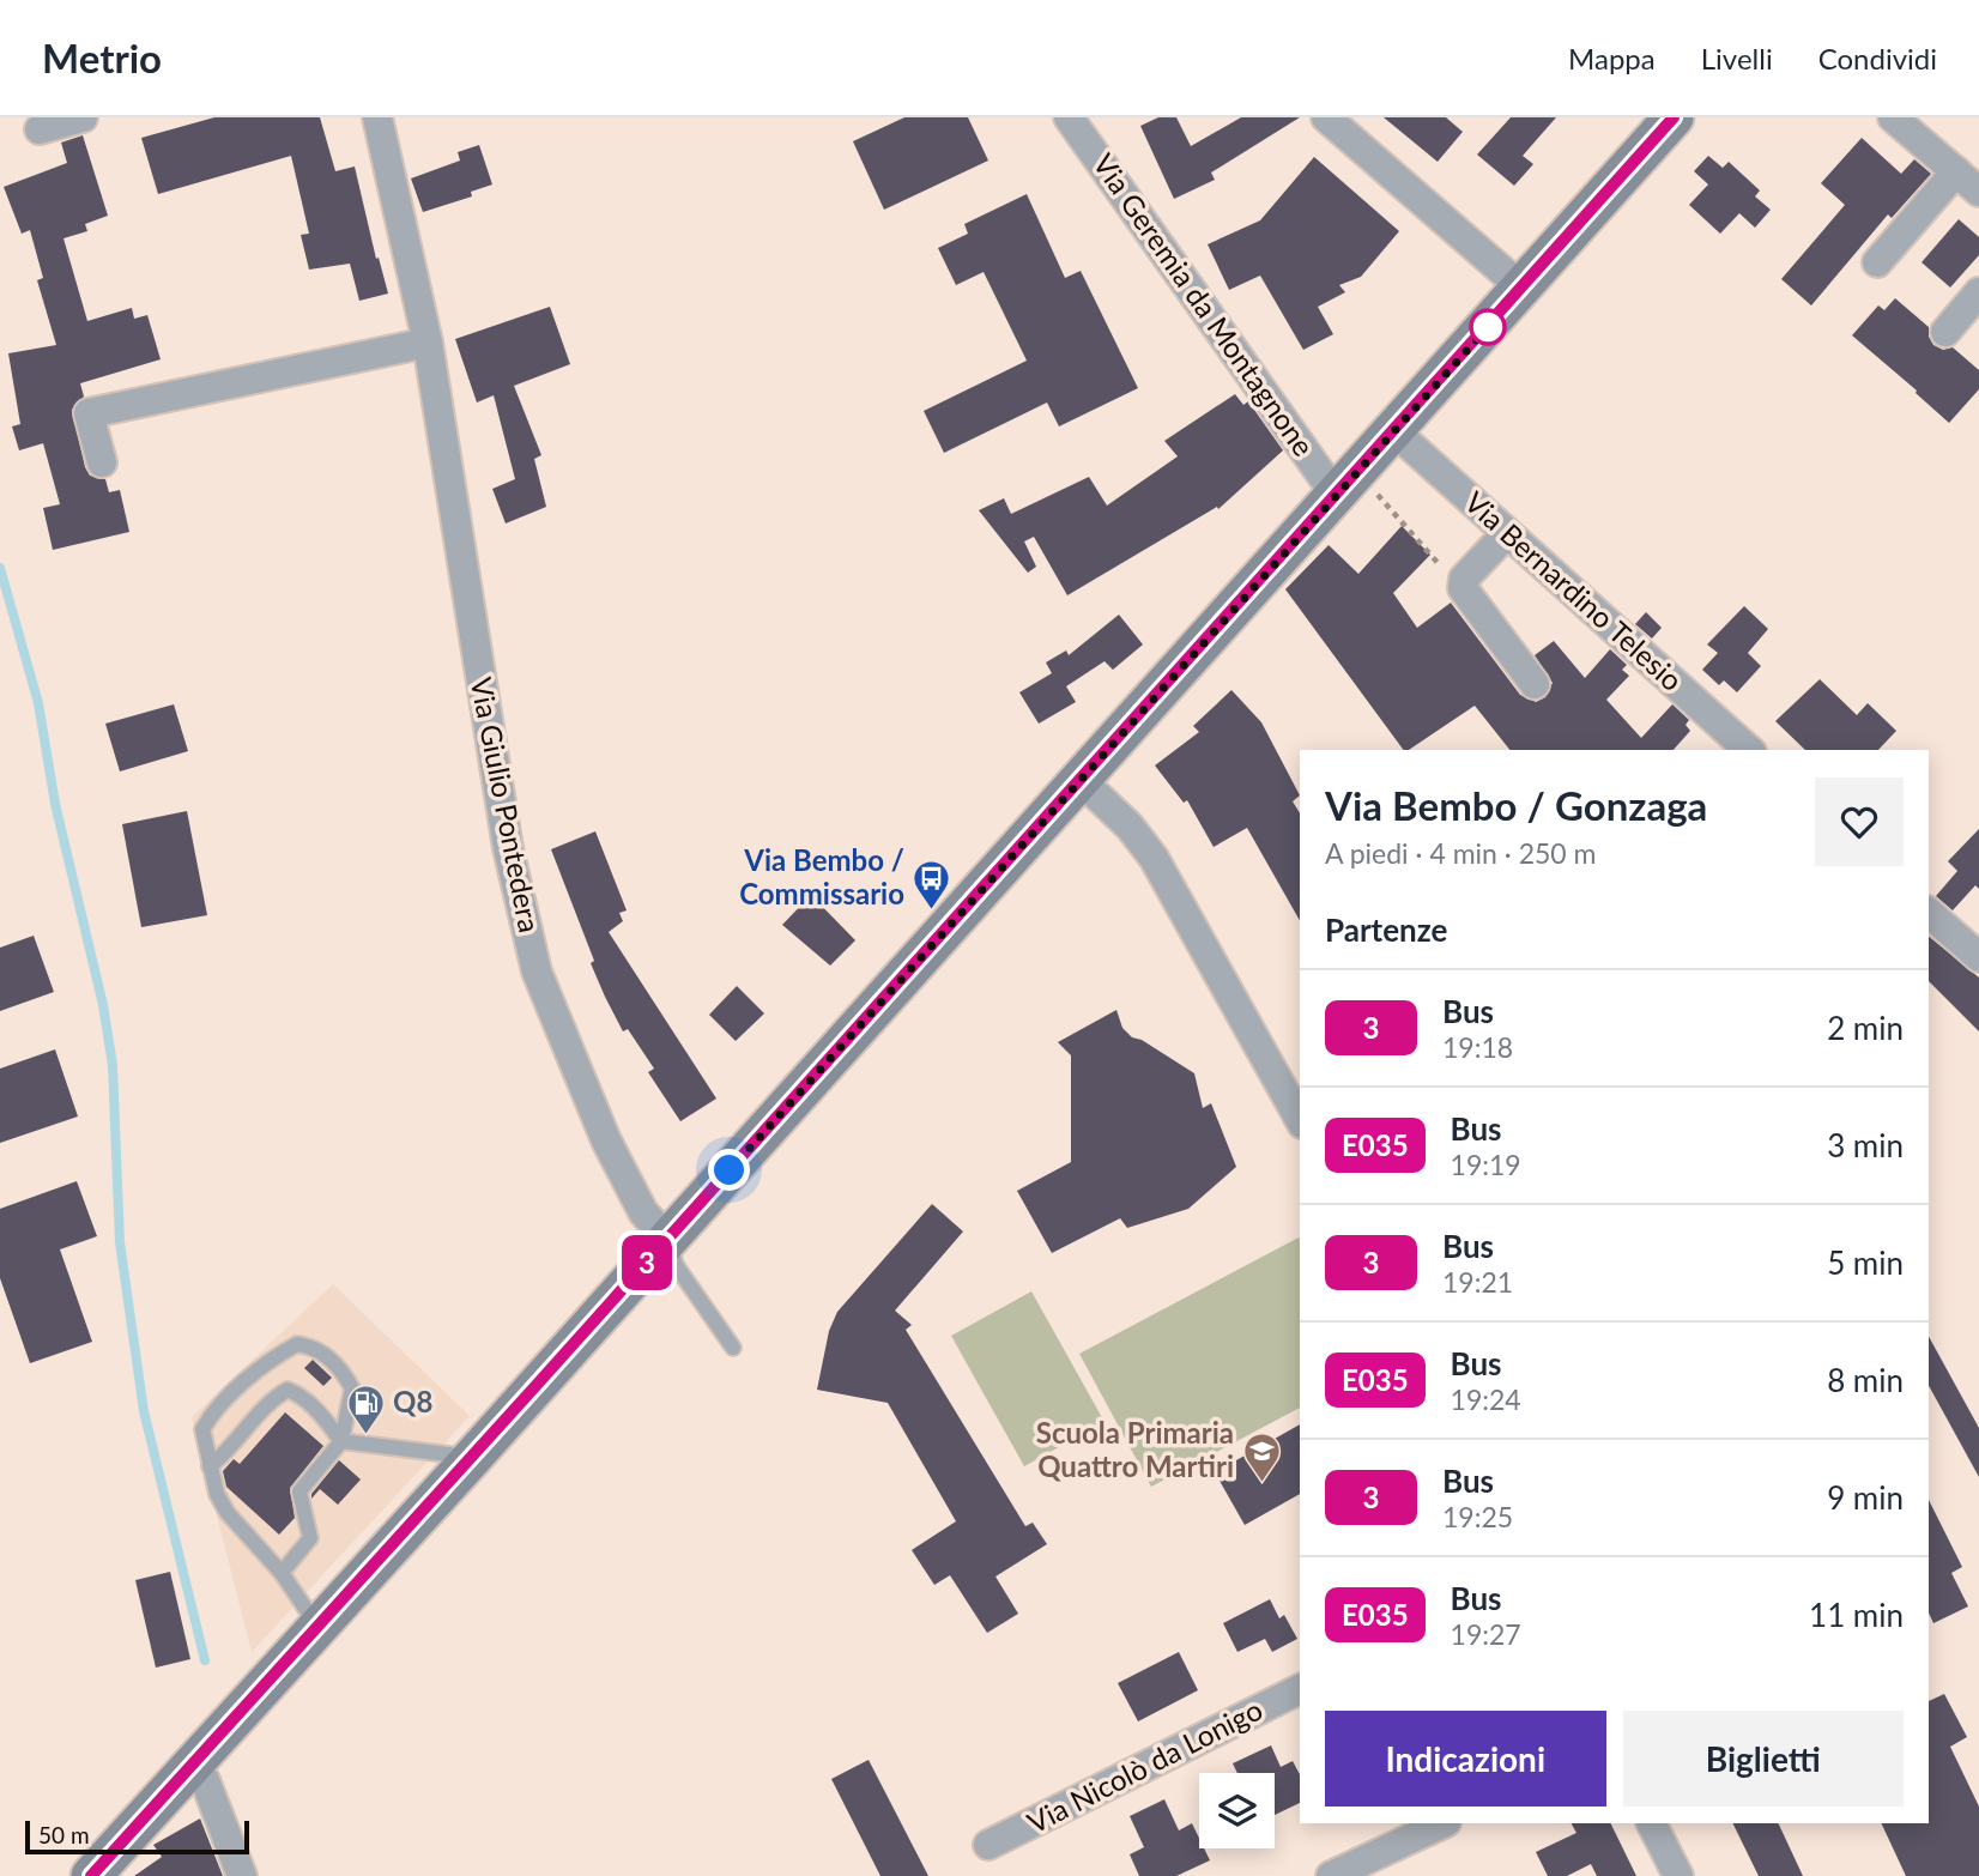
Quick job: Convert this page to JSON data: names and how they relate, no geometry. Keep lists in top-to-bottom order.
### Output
{
  "streets": {
    "street": [
      "Via Geremia da Montagnone",
      "Via Bernardino Telesio",
      "Via Giulio Pontedera",
      "Via Nicolò da Lonigo"
    ]
  },
  "places": {
    "bus stop": ["Via Bembo / Commissario"],
    "fuel station": ["Q8"],
    "school or university": ["Scuola Primaria Quattro Martiri"]
  },
  "lines": ["bus line 3"],
  "scale_bar": "50 m",
  "page": {
    "header": "Metrio",
    "nav": ["Mappa", "Livelli", "Condividi"],
    "on_map": "3",
    "heading": [
      ["Via Bembo / Gonzaga", "A piedi · 4 min · 250 m"],
      "Partenze"
    ],
    "list": [
      {
        "mark": "3",
        "name": "Bus",
        "note": "19:18",
        "value": "2 min"
      },
      {
        "mark": "E035",
        "name": "Bus",
        "note": "19:19",
        "value": "3 min"
      },
      {
        "mark": "3",
        "name": "Bus",
        "note": "19:21",
        "value": "5 min"
      },
      {
        "mark": "E035",
        "name": "Bus",
        "note": "19:24",
        "value": "8 min"
      },
      {
        "mark": "3",
        "name": "Bus",
        "note": "19:25",
        "value": "9 min"
      },
      {
        "mark": "E035",
        "name": "Bus",
        "note": "19:27",
        "value": "11 min"
      }
    ],
    "buttons": ["Indicazioni", "Biglietti"],
    "scale": "50 m"
  }
}
